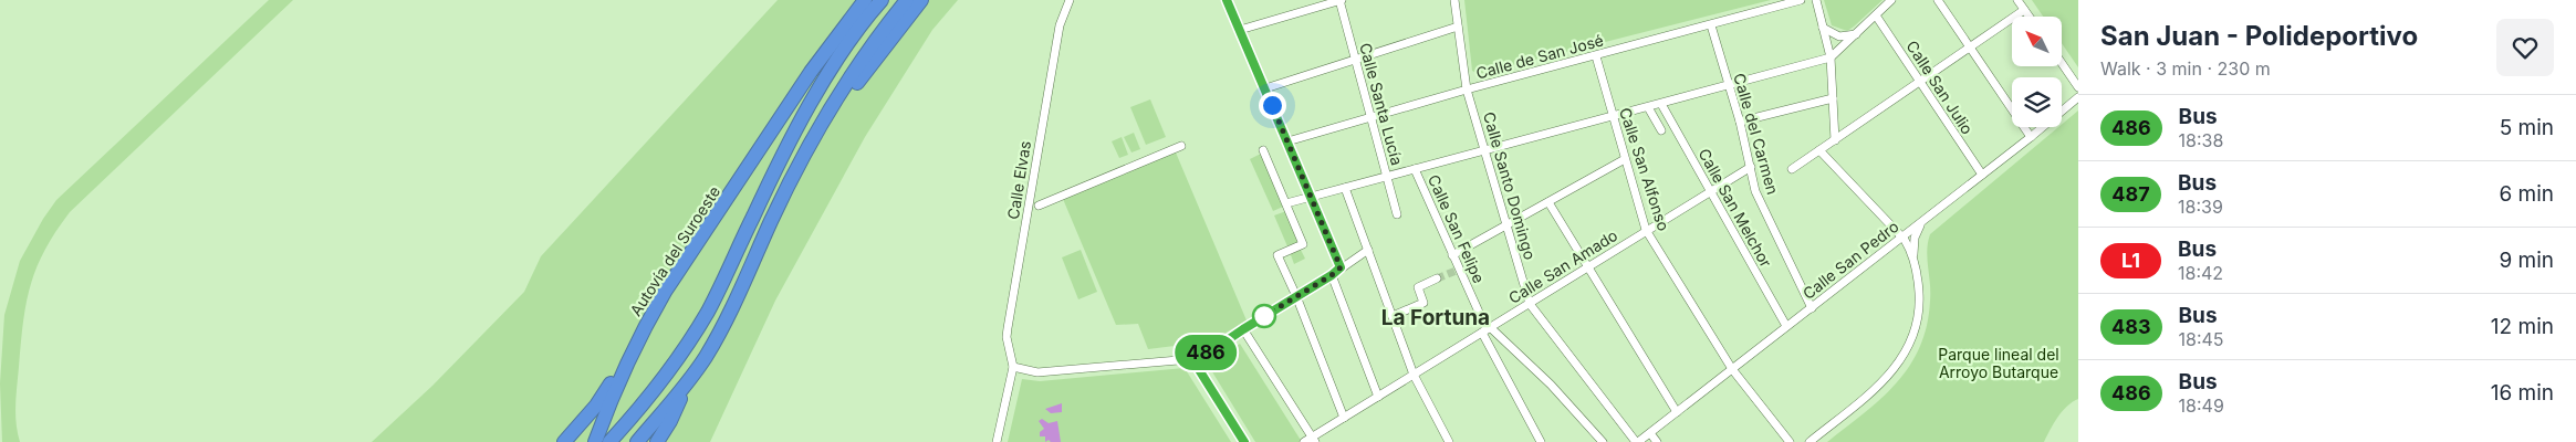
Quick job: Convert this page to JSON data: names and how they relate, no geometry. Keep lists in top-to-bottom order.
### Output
{
  "streets": {
    "highway": ["Autovía del Suroeste"],
    "street": [
      "Calle de San José",
      "Calle San Julio",
      "Calle Santa Lucía",
      "Calle del Carmen",
      "Calle San Alfonso",
      "Calle Elvas",
      "Calle Santo Domingo",
      "Calle San Melchor",
      "Calle San Felipe",
      "Calle San Pedro",
      "Calle San Amado"
    ]
  },
  "crossings": [
    ["Calle de San José", "Calle Santa Lucía"],
    ["Calle de San José", "Calle del Carmen"],
    ["Calle de San José", "Calle San Alfonso"],
    ["Calle de San José", "Calle Santo Domingo"],
    ["Calle San Julio", "Calle San Pedro"],
    ["Calle del Carmen", "Calle San Pedro"],
    ["Calle del Carmen", "Calle San Amado"],
    ["Calle San Alfonso", "Calle San Pedro"],
    ["Calle San Alfonso", "Calle San Amado"],
    ["Calle Santo Domingo", "Calle San Pedro"],
    ["Calle Santo Domingo", "Calle San Amado"],
    ["Calle San Melchor", "Calle San Pedro"],
    ["Calle San Melchor", "Calle San Amado"],
    ["Calle San Felipe", "Calle San Amado"]
  ],
  "districts": ["La Fortuna"],
  "parks": ["Parque lineal del Arroyo Butarque"],
  "lines": ["bus line 486"],
  "north": "top left",
  "page": {
    "on_map": "486",
    "heading": ["San Juan - Polideportivo", "Walk · 3 min · 230 m"],
    "list": [
      {
        "mark": "486",
        "name": "Bus",
        "note": "18:38",
        "value": "5 min"
      },
      {
        "mark": "487",
        "name": "Bus",
        "note": "18:39",
        "value": "6 min"
      },
      {
        "mark": "L1",
        "name": "Bus",
        "note": "18:42",
        "value": "9 min"
      },
      {
        "mark": "483",
        "name": "Bus",
        "note": "18:45",
        "value": "12 min"
      },
      {
        "mark": "486",
        "name": "Bus",
        "note": "18:49",
        "value": "16 min"
      }
    ]
  }
}
